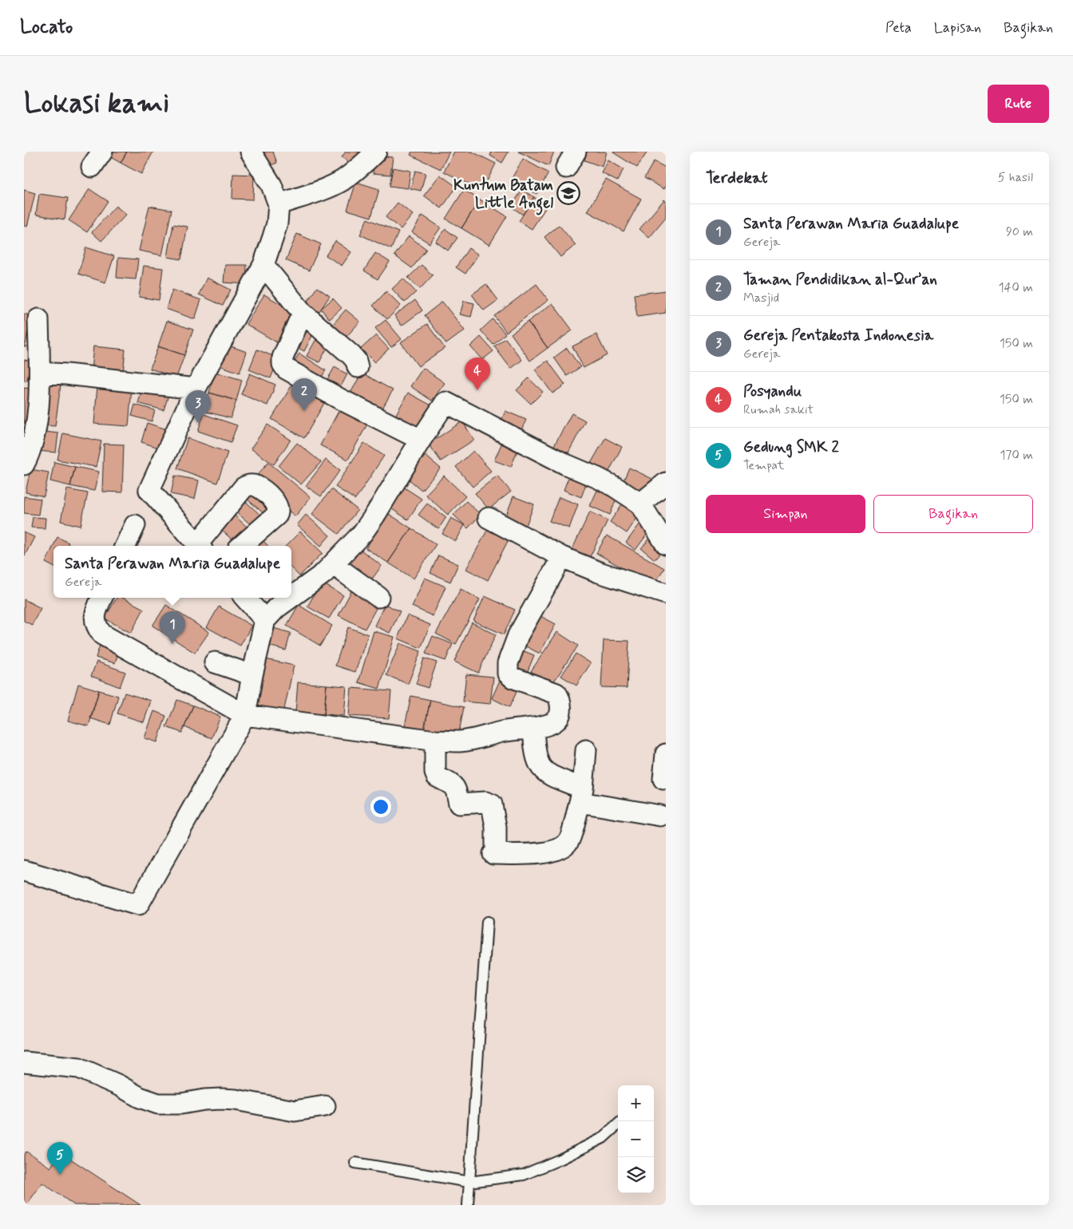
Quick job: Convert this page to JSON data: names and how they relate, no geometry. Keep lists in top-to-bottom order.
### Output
{
  "places": {
    "school or university": ["Kuntum Batam Little Angel"]
  },
  "page": {
    "header": "Locato",
    "nav": ["Peta", "Lapisan", "Bagikan"],
    "buttons": [
      "Rute",
      ["Simpan", "Bagikan"]
    ],
    "title": "Lokasi kami",
    "heading": ["Terdekat", "5 hasil"],
    "list": [
      {
        "mark": "1",
        "name": "Santa Perawan Maria Guadalupe",
        "note": "Gereja",
        "value": "90 m"
      },
      {
        "mark": "2",
        "name": "Taman Pendidikan al-Qur’an",
        "note": "Masjid",
        "value": "140 m"
      },
      {
        "mark": "3",
        "name": "Gereja Pentakosta Indonesia",
        "note": "Gereja",
        "value": "150 m"
      },
      {
        "mark": "4",
        "name": "Posyandu",
        "note": "Rumah sakit",
        "value": "150 m"
      },
      {
        "mark": "5",
        "name": "Gedung SMK 2",
        "note": "Tempat",
        "value": "170 m"
      }
    ],
    "pins": [
      "4",
      "2",
      "3",
      "1",
      "5"
    ],
    "popup": ["Santa Perawan Maria Guadalupe", "Gereja"],
    "map_buttons": ["+", "−"]
  }
}
